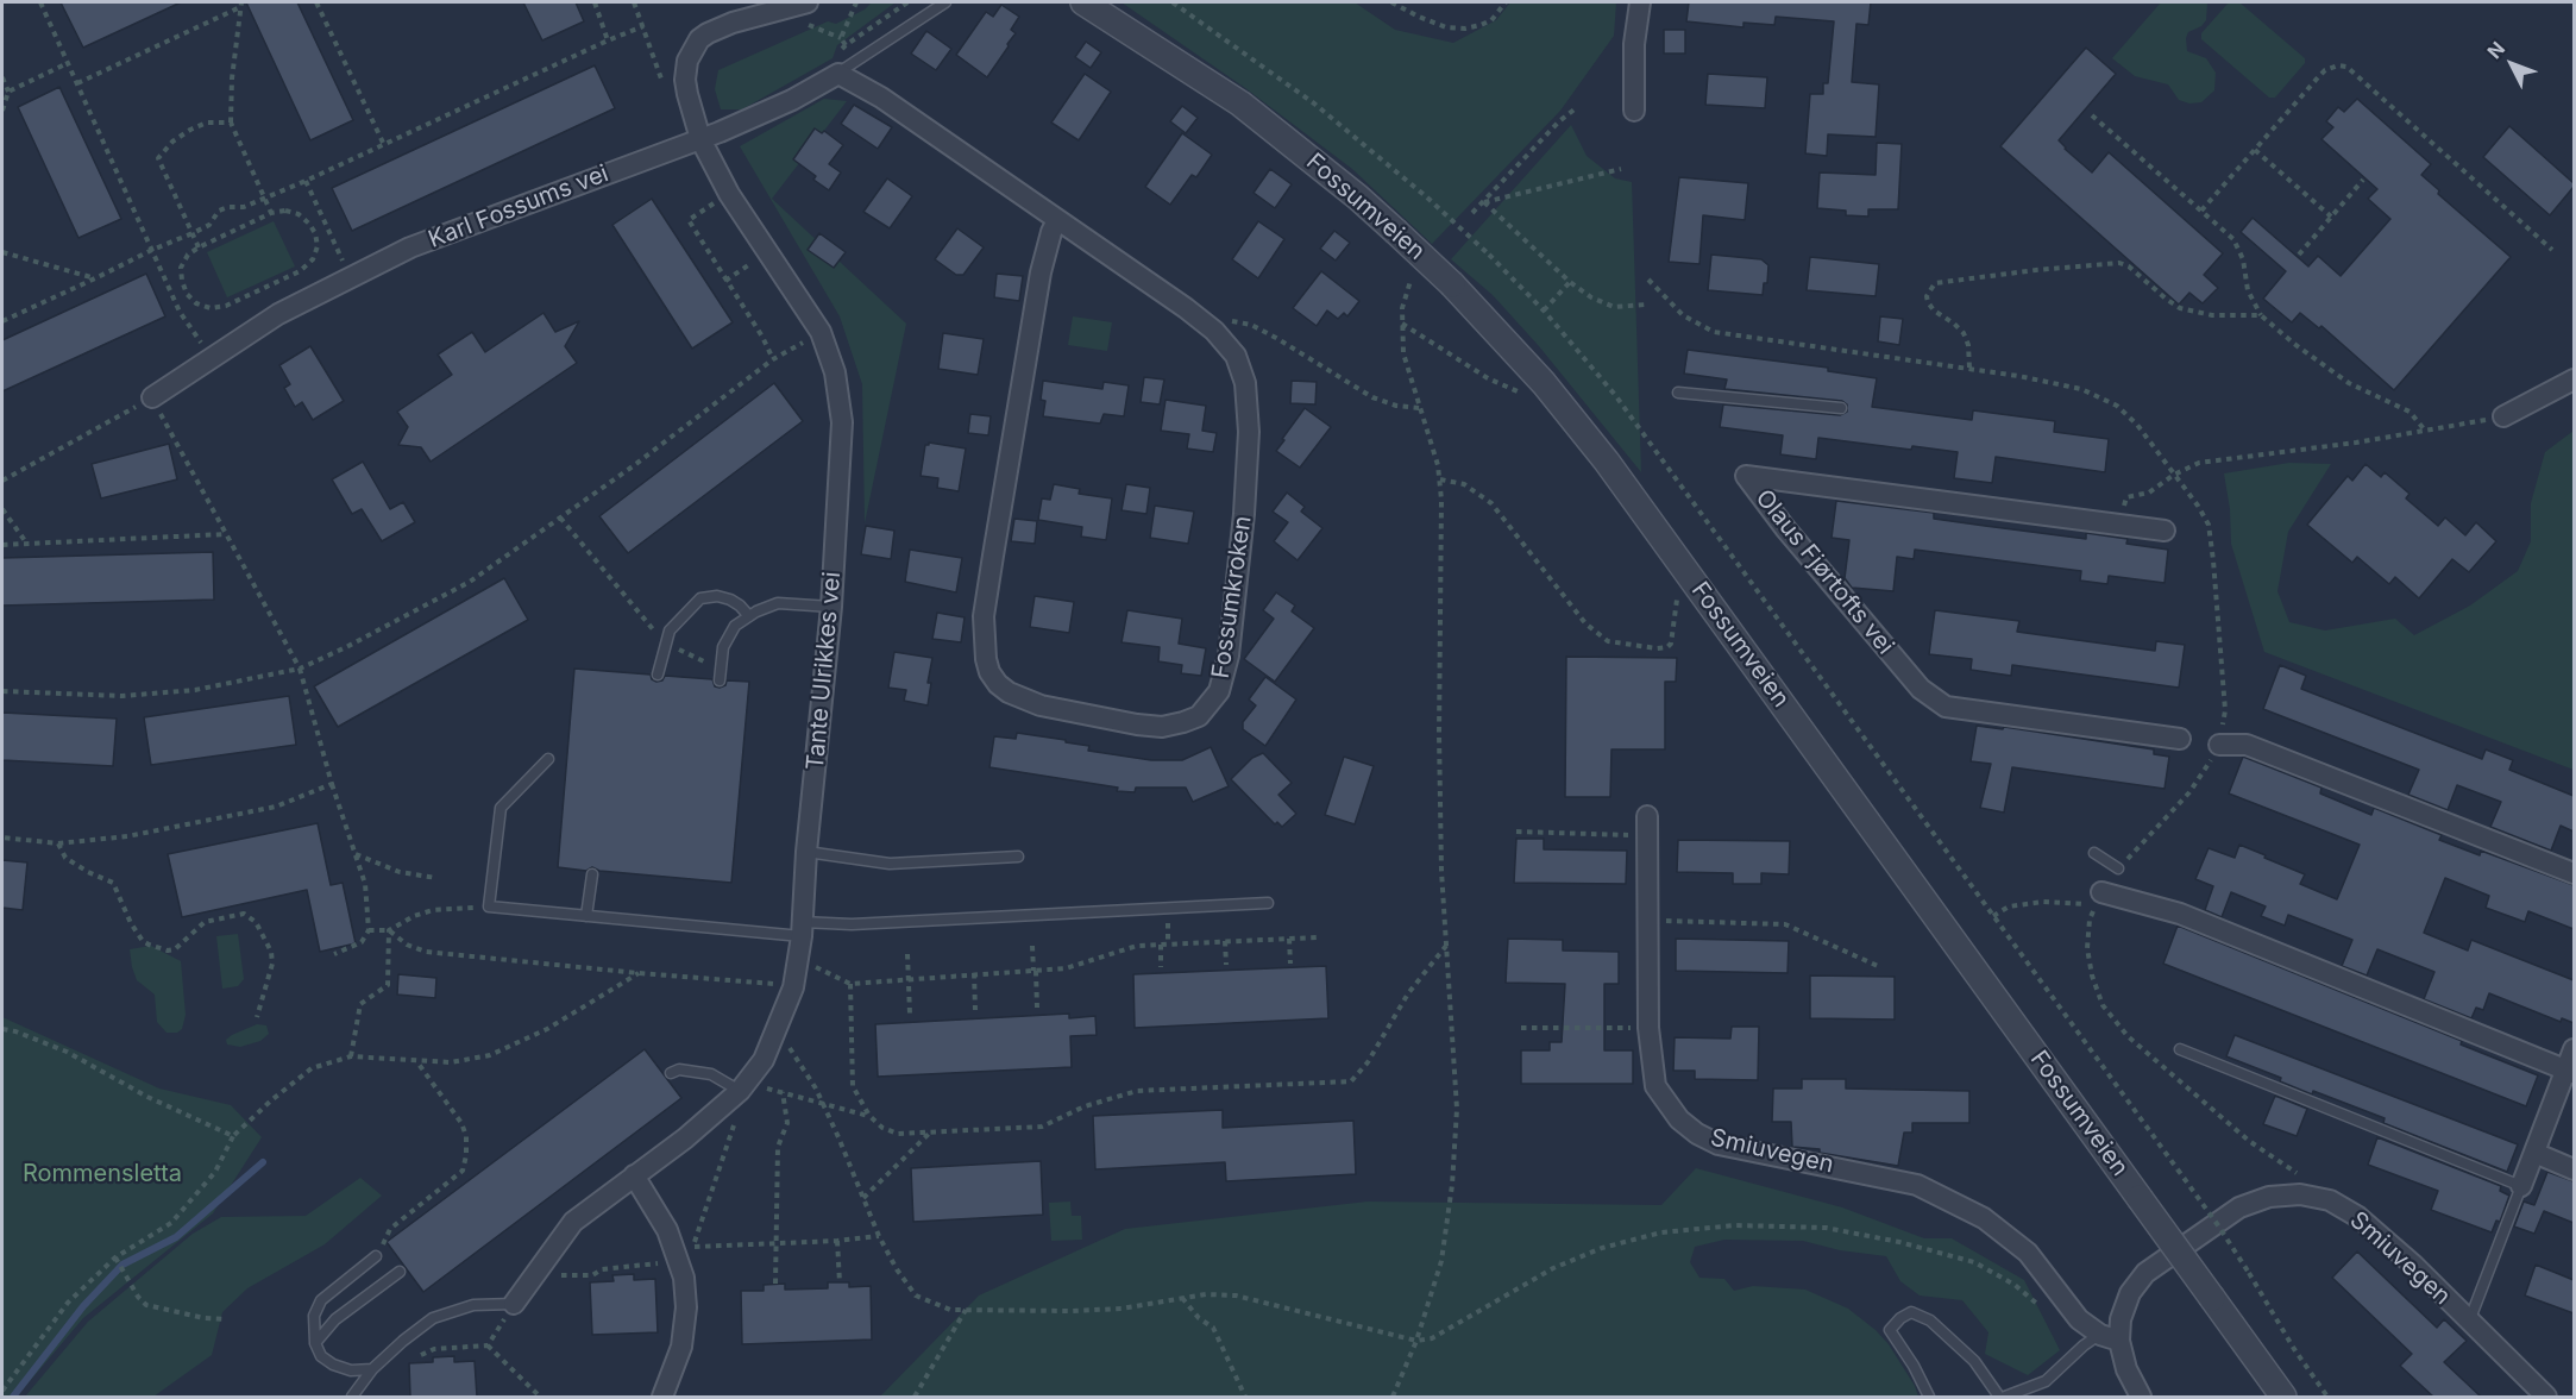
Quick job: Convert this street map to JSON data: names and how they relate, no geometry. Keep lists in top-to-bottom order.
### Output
{
  "streets": {
    "street": [
      "Karl Fossums vei",
      "Fossumveien",
      "Olaus Fjørtofts vei",
      "Fossumkroken",
      "Tante Ulrikkes vei",
      "Smiuvegen"
    ]
  },
  "crossings": [
    ["Karl Fossums vei", "Tante Ulrikkes vei"]
  ],
  "parks": ["Rommensletta"],
  "north": "top left"
}
